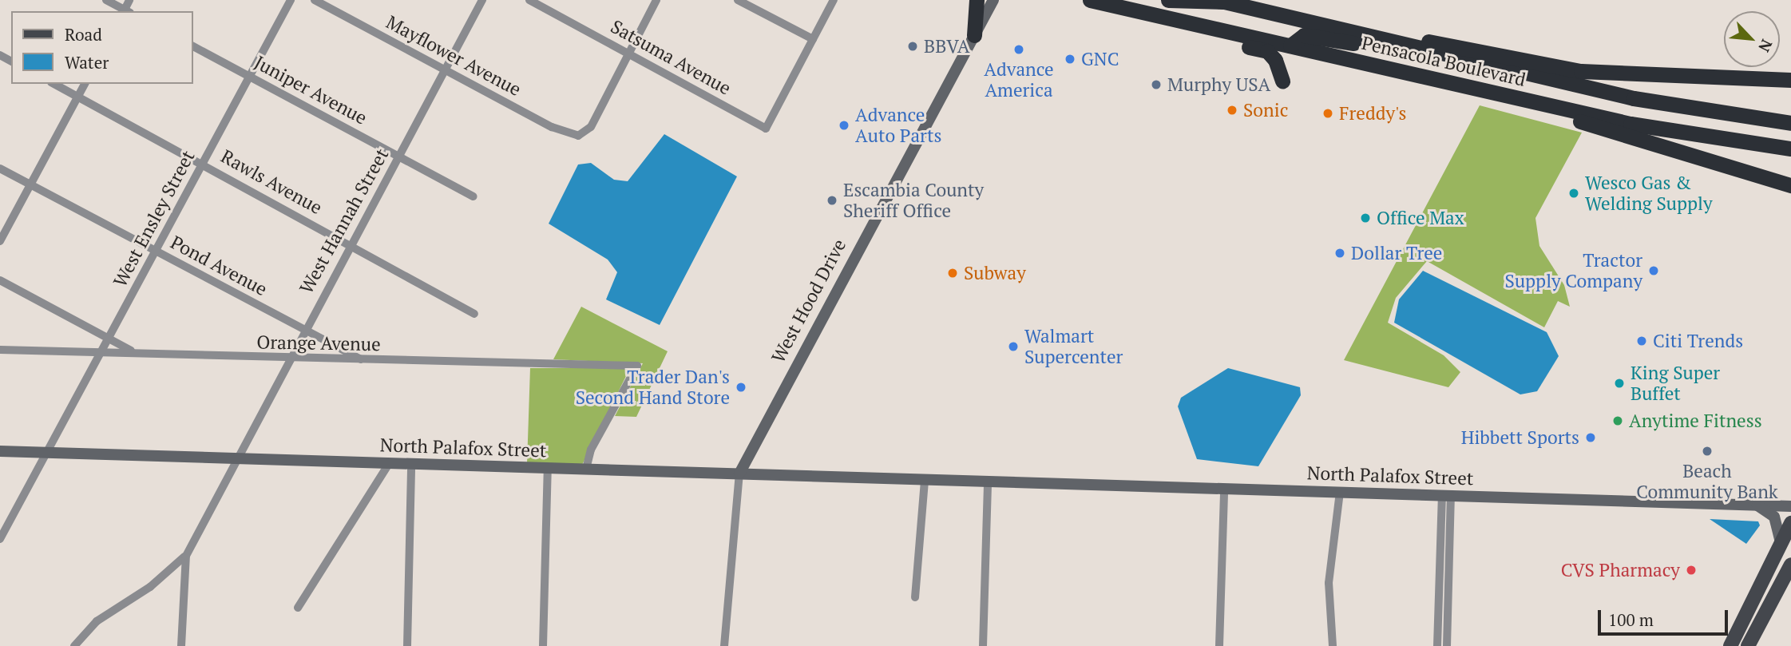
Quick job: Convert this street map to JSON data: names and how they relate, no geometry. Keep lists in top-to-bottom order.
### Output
{
  "streets": {
    "highway": ["Pensacola Boulevard"],
    "main road": ["West Hood Drive", "North Palafox Street"],
    "street": [
      "Mayflower Avenue",
      "Satsuma Avenue",
      "Juniper Avenue",
      "Rawls Avenue",
      "West Ensley Street",
      "West Hannah Street",
      "Pond Avenue",
      "Orange Avenue"
    ]
  },
  "crossings": [
    ["Mayflower Avenue", "Satsuma Avenue"],
    ["Mayflower Avenue", "West Hannah Street"],
    ["Juniper Avenue", "West Ensley Street"],
    ["Juniper Avenue", "West Hannah Street"],
    ["Rawls Avenue", "West Ensley Street"],
    ["Rawls Avenue", "West Hannah Street"],
    ["West Ensley Street", "Pond Avenue"],
    ["West Ensley Street", "Orange Avenue"],
    ["West Ensley Street", "North Palafox Street"],
    ["West Hannah Street", "Pond Avenue"],
    ["West Hannah Street", "Orange Avenue"],
    ["West Hannah Street", "North Palafox Street"],
    ["Pond Avenue", "Orange Avenue"],
    ["West Hood Drive", "North Palafox Street"],
    ["Orange Avenue", "North Palafox Street"]
  ],
  "places": [
    "BBVA",
    "Advance America",
    "GNC",
    "Murphy USA",
    "Sonic",
    "Freddy's",
    "Advance Auto Parts",
    "Wesco Gas & Welding Supply",
    "Escambia County Sheriff Office",
    "Office Max",
    "Dollar Tree",
    "Tractor Supply Company",
    "Subway",
    "Citi Trends",
    "Walmart Supercenter",
    "King Super Buffet",
    "Trader Dan's Second Hand Store",
    "Anytime Fitness",
    "Hibbett Sports",
    "Beach Community Bank",
    "CVS Pharmacy"
  ],
  "legend": ["Road", "Water"],
  "scale_bar": "100 m",
  "north": "bottom right"
}
